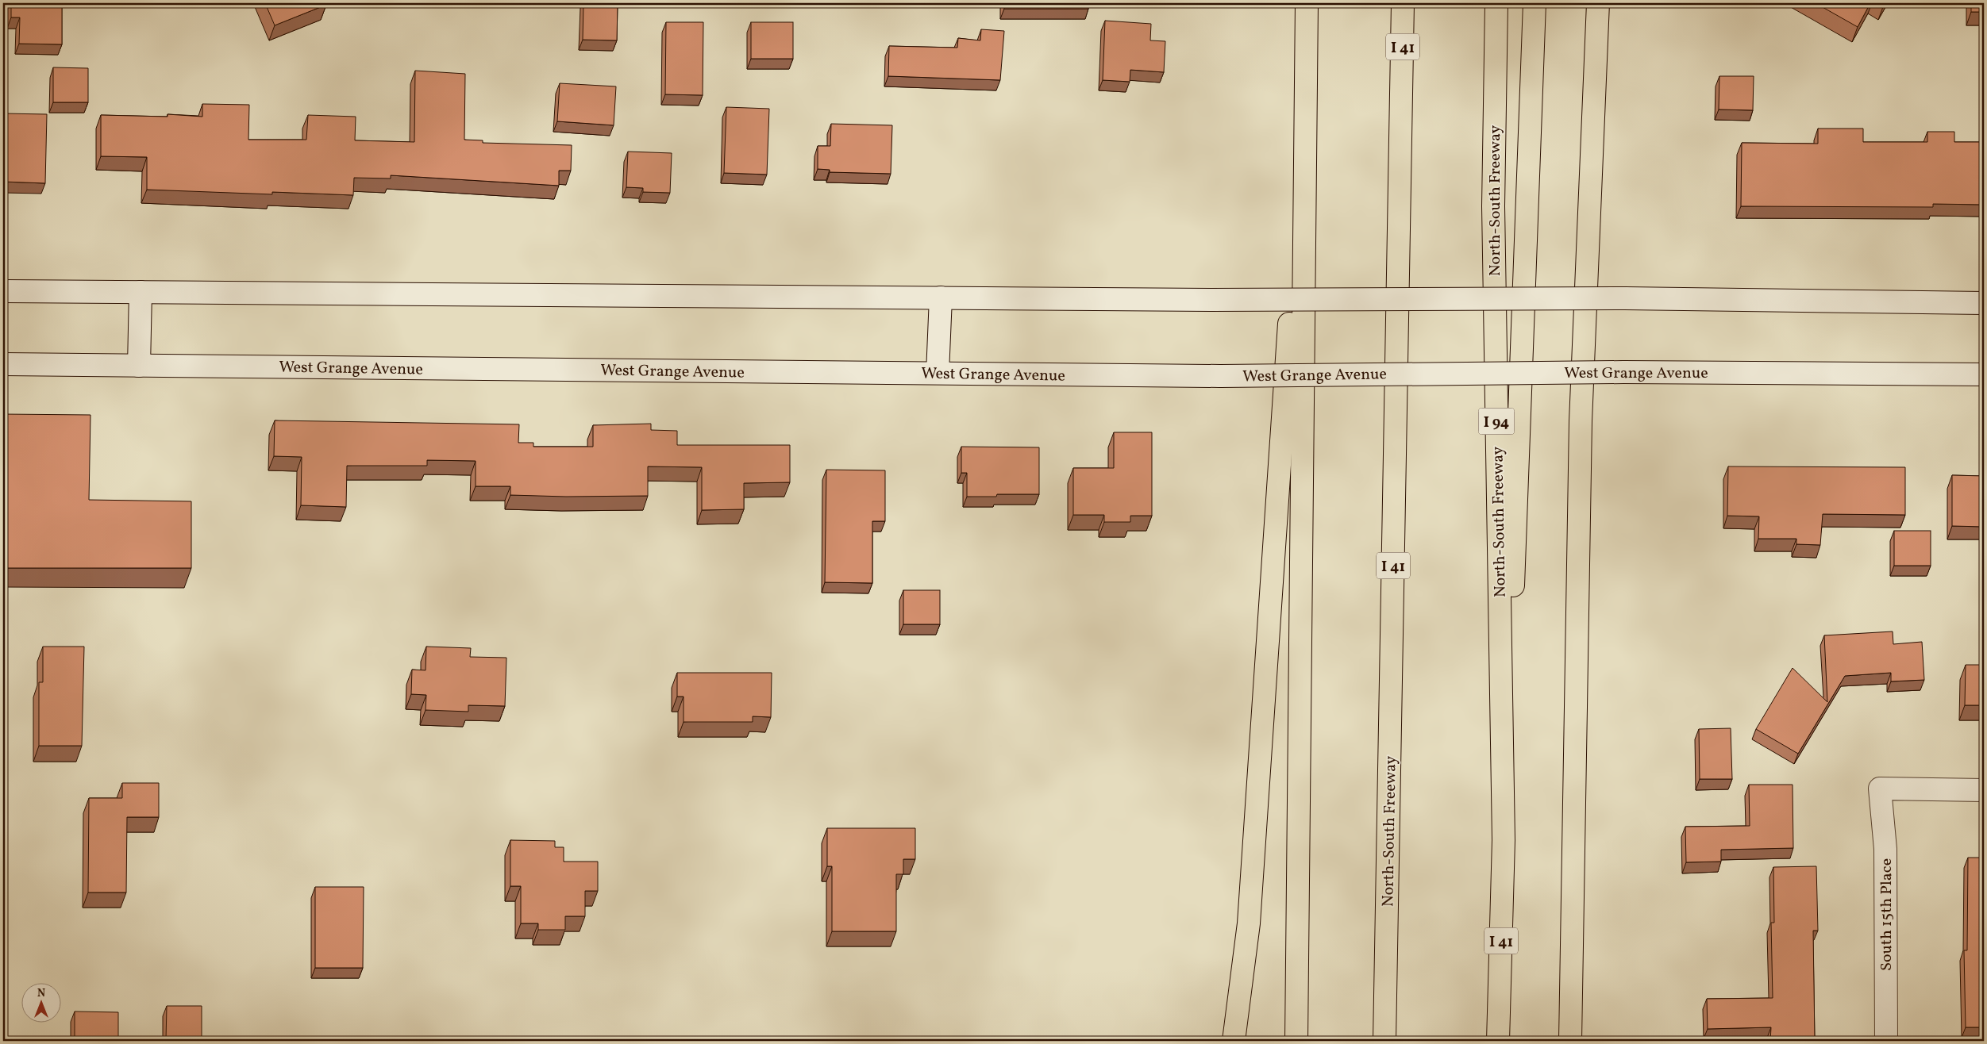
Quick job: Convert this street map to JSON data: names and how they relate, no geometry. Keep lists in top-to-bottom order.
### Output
{
  "streets": {
    "highway": ["I 41", "North-South Freeway", "I 94"],
    "street": ["West Grange Avenue", "South 15th Place"]
  },
  "crossings": [
    ["I 41", "North-South Freeway"]
  ],
  "north": "top"
}
